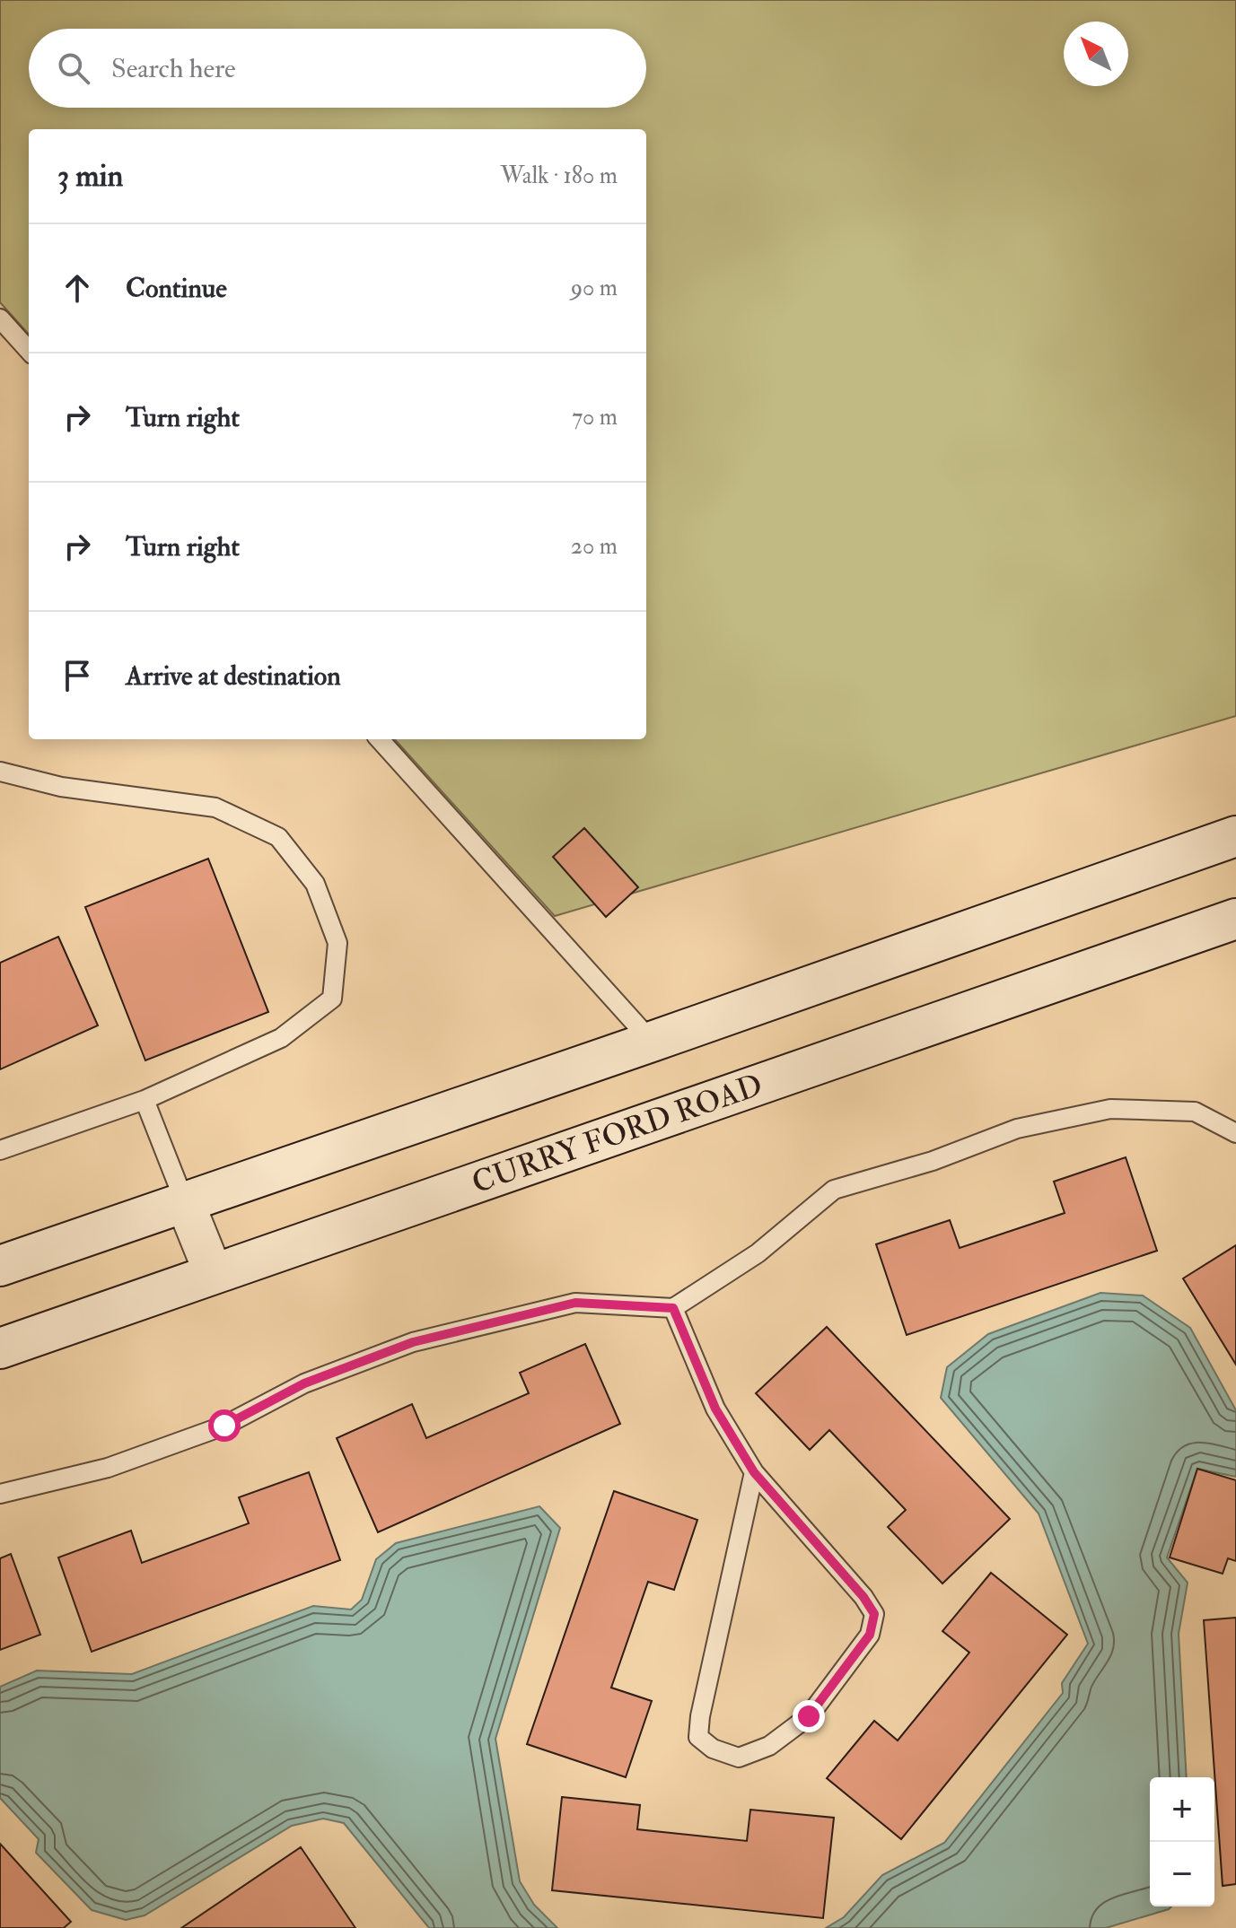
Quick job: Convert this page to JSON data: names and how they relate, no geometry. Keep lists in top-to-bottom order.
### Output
{
  "streets": {
    "main road": ["CURRY FORD ROAD"]
  },
  "north": "top left",
  "page": {
    "search": "Search here",
    "heading": ["3 min", "Walk · 180 m"],
    "list": [
      ["Continue", "90 m"],
      ["Turn right", "70 m"],
      ["Turn right", "20 m"],
      "Arrive at destination"
    ],
    "map_buttons": ["+", "−"]
  }
}
